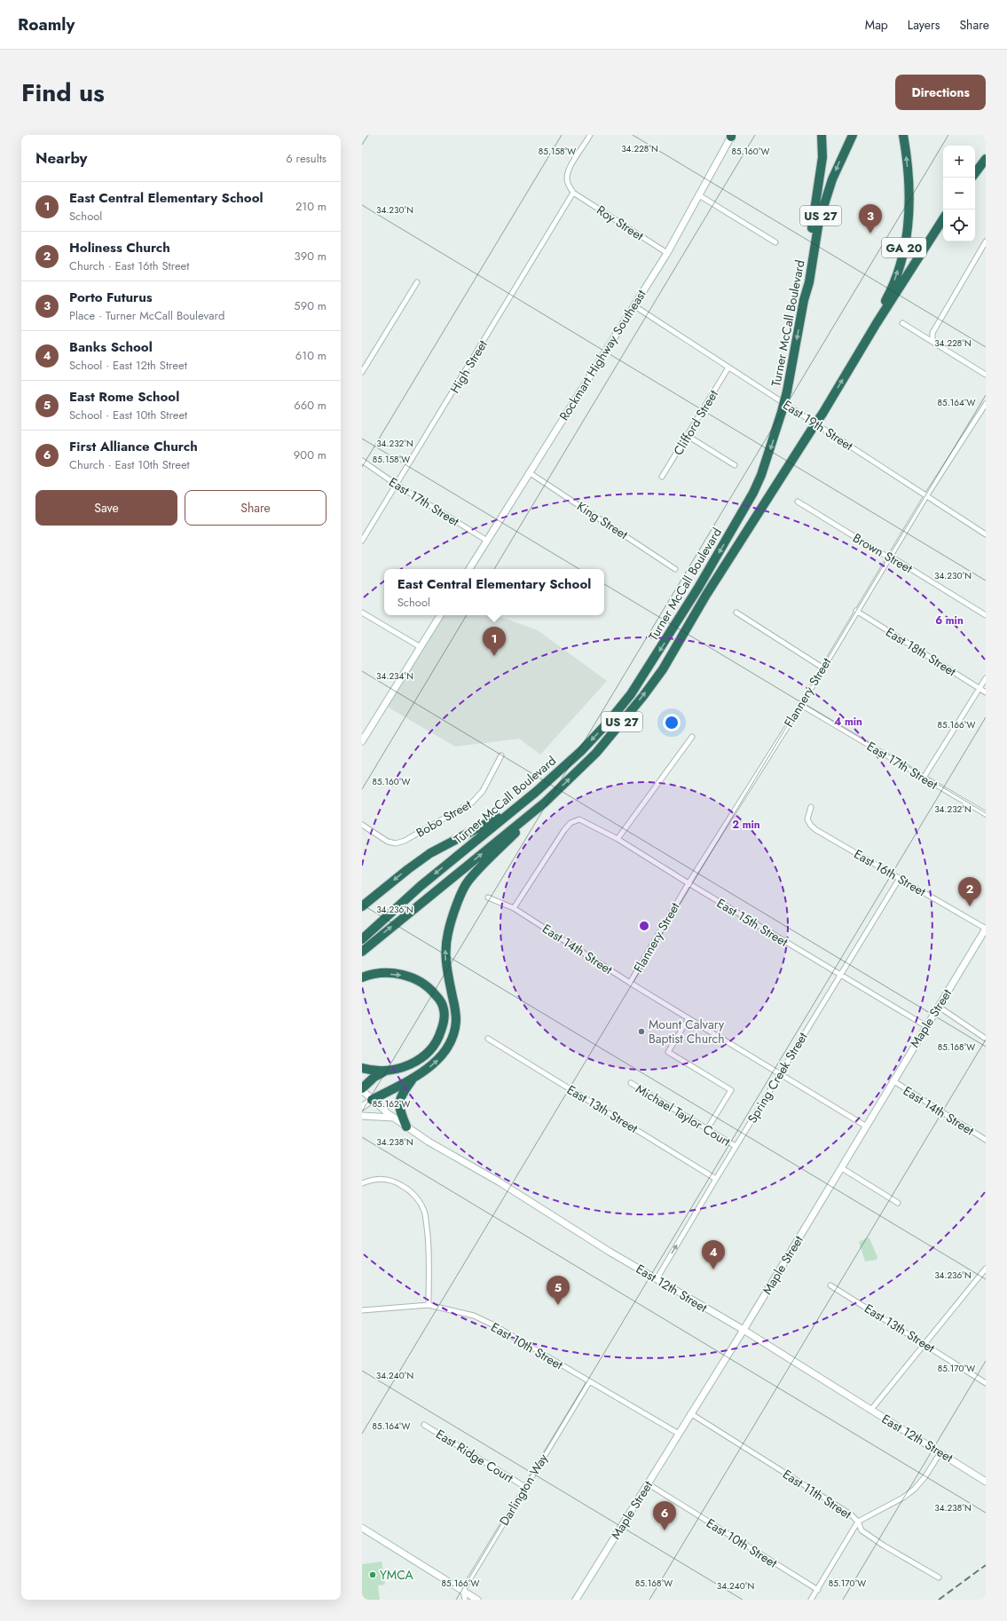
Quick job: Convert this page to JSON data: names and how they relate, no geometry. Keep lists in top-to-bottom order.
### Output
{
  "streets": {
    "highway": ["US 27", "GA 20", "Turner McCall Boulevard"],
    "main road": ["Rockmart Highway Southeast", "Maple Street", "East 12th Street"],
    "street": [
      "Roy Street",
      "High Street",
      "Clifford Street",
      "East 19th Street",
      "East 17th Street",
      "King Street",
      "Brown Street",
      "East 18th Street",
      "Flannery Street",
      "Bobo Street",
      "East 16th Street",
      "East 15th Street",
      "East 14th Street",
      "Spring Creek Street",
      "East 13th Street",
      "Michael Taylor Court",
      "East 10th Street",
      "East Ridge Court",
      "Darlington Way",
      "East 11th Street"
    ]
  },
  "crossings": [
    ["Roy Street", "Rockmart Highway Southeast"],
    ["Roy Street", "High Street"],
    ["GA 20", "Turner McCall Boulevard"],
    ["Rockmart Highway Southeast", "East 19th Street"],
    ["Rockmart Highway Southeast", "East 17th Street"],
    ["Rockmart Highway Southeast", "King Street"],
    ["High Street", "East 17th Street"],
    ["Clifford Street", "East 19th Street"],
    ["East 19th Street", "Flannery Street"],
    ["East 17th Street", "Flannery Street"],
    ["Brown Street", "Flannery Street"],
    ["East 18th Street", "Flannery Street"],
    ["Flannery Street", "East 15th Street"],
    ["Flannery Street", "East 14th Street"],
    ["East 16th Street", "Maple Street"],
    ["East 16th Street", "Spring Creek Street"],
    ["East 15th Street", "East 14th Street"],
    ["East 15th Street", "Maple Street"],
    ["East 15th Street", "Spring Creek Street"],
    ["East 14th Street", "Maple Street"],
    ["East 14th Street", "Spring Creek Street"],
    ["Maple Street", "East 12th Street"],
    ["Maple Street", "East 10th Street"],
    ["Maple Street", "East 11th Street"],
    ["Spring Creek Street", "East 13th Street"],
    ["Spring Creek Street", "Michael Taylor Court"],
    ["Spring Creek Street", "East 12th Street"],
    ["East 10th Street", "Darlington Way"],
    ["East Ridge Court", "Darlington Way"]
  ],
  "places": ["Mount Calvary Baptist Church", "YMCA"],
  "page": {
    "header": "Roamly",
    "nav": ["Map", "Layers", "Share"],
    "title": "Find us",
    "buttons": [
      "Directions",
      ["Save", "Share"]
    ],
    "heading": ["Nearby", "6 results"],
    "map_buttons": ["+", "−"],
    "list": [
      {
        "mark": "1",
        "name": "East Central Elementary School",
        "note": "School",
        "value": "210 m"
      },
      {
        "mark": "2",
        "name": "Holiness Church",
        "note": "Church · East 16th Street",
        "value": "390 m"
      },
      {
        "mark": "3",
        "name": "Porto Futurus",
        "note": "Place · Turner McCall Boulevard",
        "value": "590 m"
      },
      {
        "mark": "4",
        "name": "Banks School",
        "note": "School · East 12th Street",
        "value": "610 m"
      },
      {
        "mark": "5",
        "name": "East Rome School",
        "note": "School · East 10th Street",
        "value": "660 m"
      },
      {
        "mark": "6",
        "name": "First Alliance Church",
        "note": "Church · East 10th Street",
        "value": "900 m"
      }
    ],
    "pins": [
      "3",
      "1",
      "2",
      "4",
      "5",
      "6"
    ],
    "popup": ["East Central Elementary School", "School"]
  },
  "coordinates": [
    "34.228°N",
    "85.158°W",
    "85.160°W",
    "34.230°N",
    "85.164°W",
    "34.232°N",
    "34.234°N",
    "85.166°W",
    "34.236°N",
    "85.168°W",
    "85.162°W",
    "34.238°N",
    "85.170°W",
    "34.240°N"
  ],
  "rings": ["6 min", "4 min", "2 min"]
}
